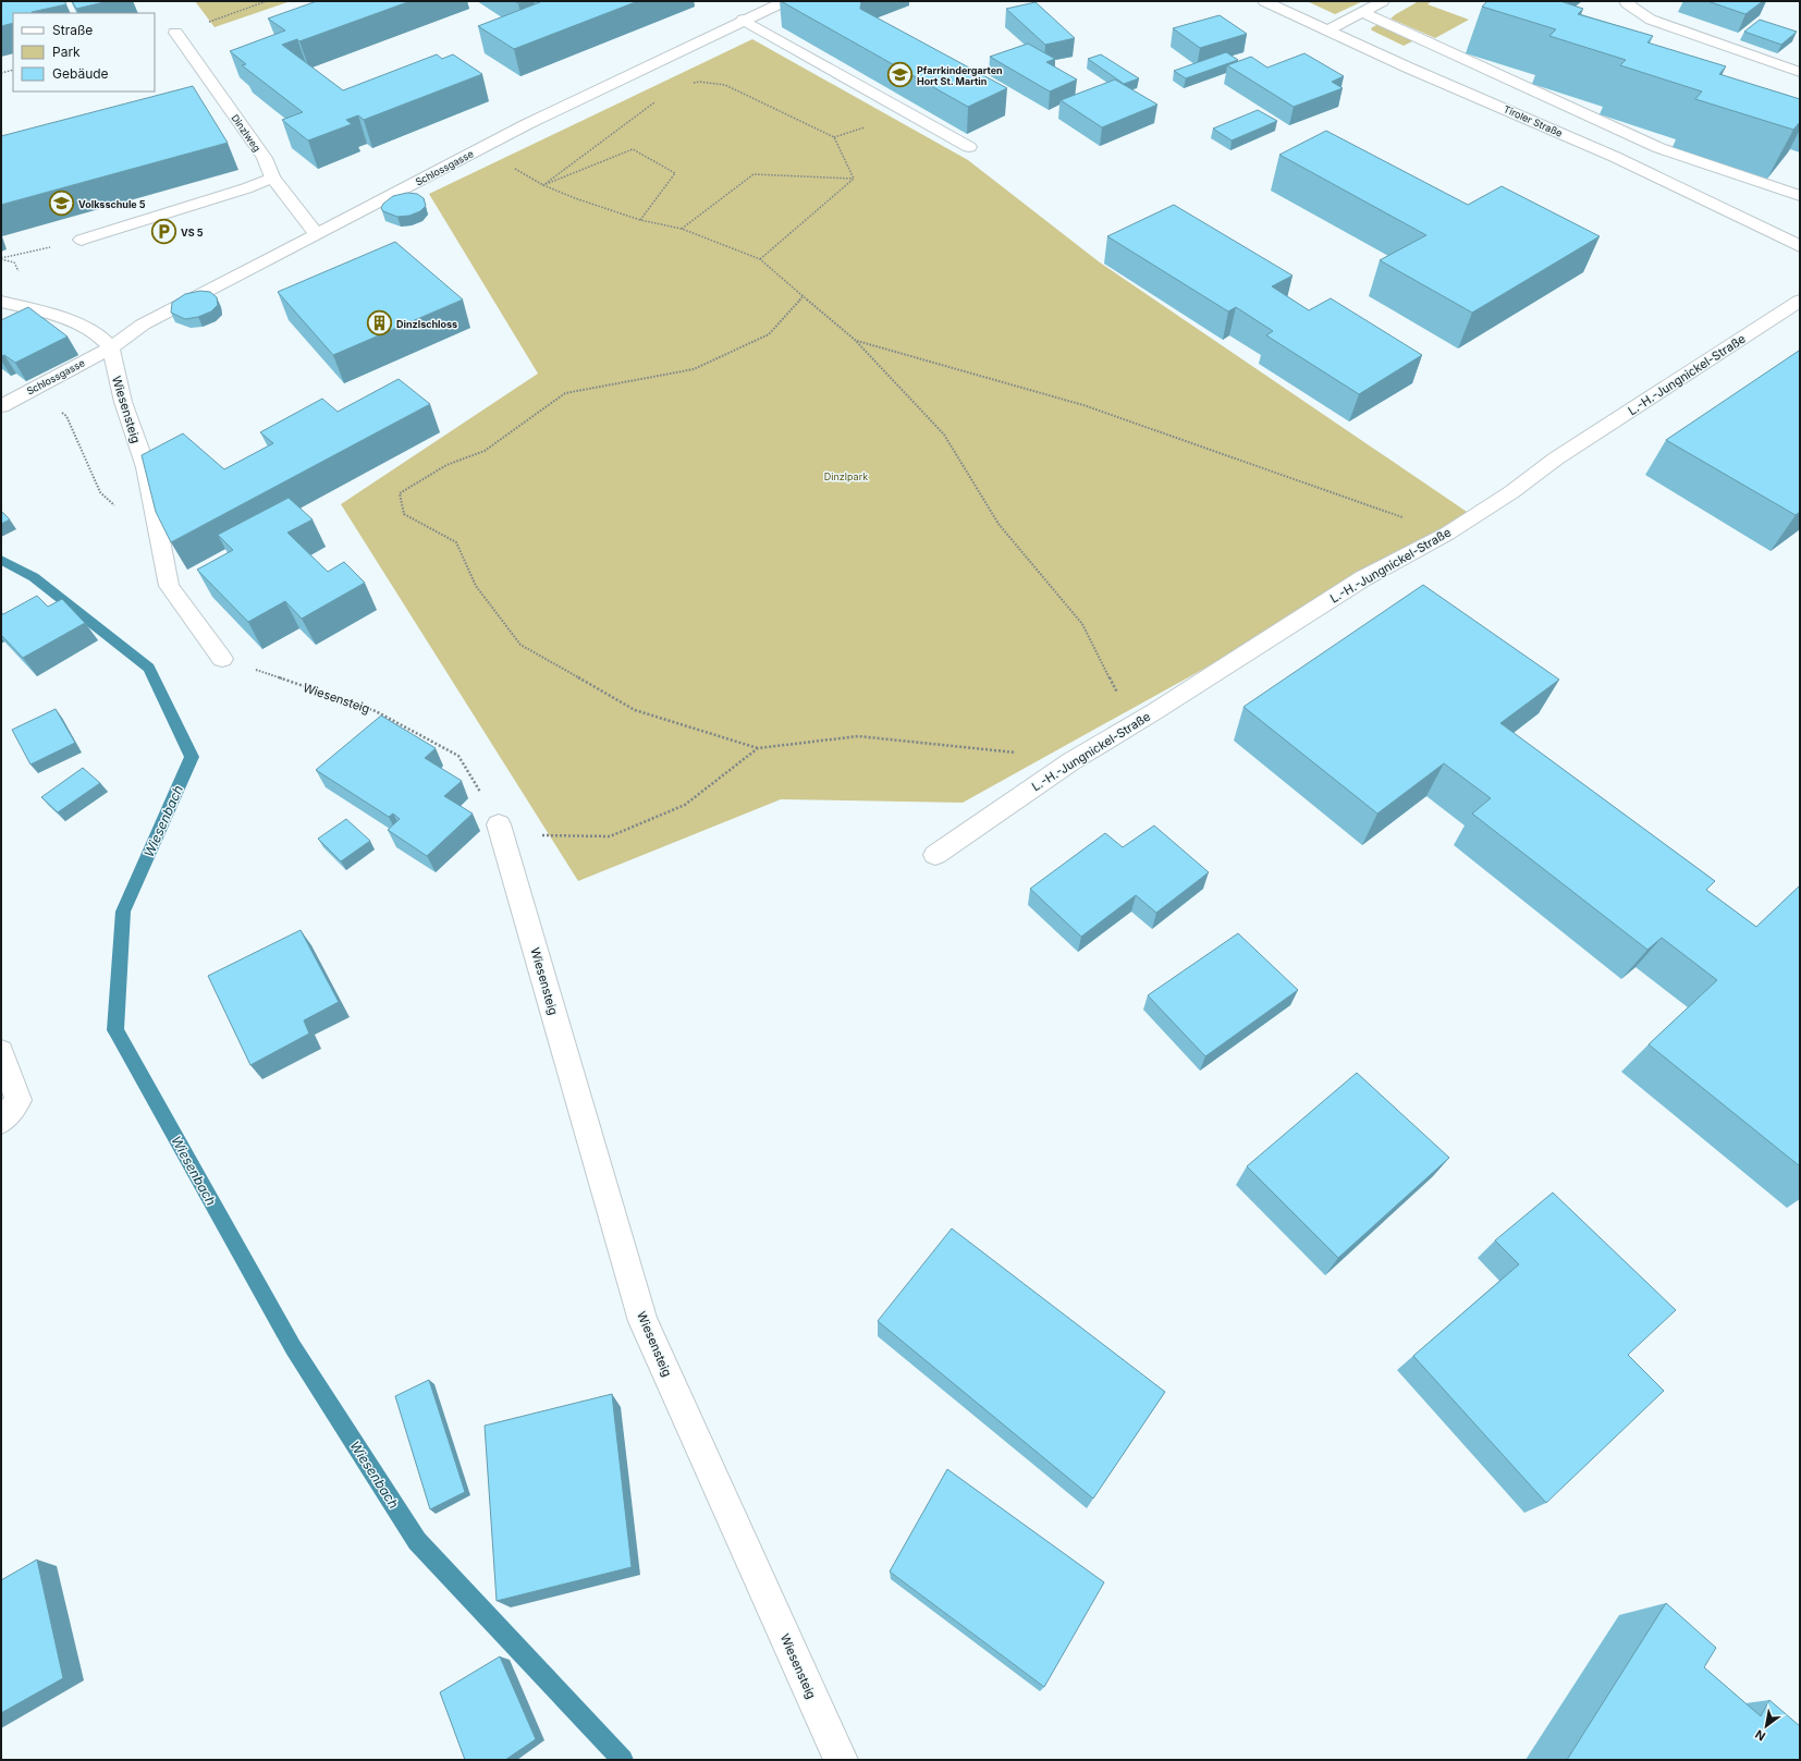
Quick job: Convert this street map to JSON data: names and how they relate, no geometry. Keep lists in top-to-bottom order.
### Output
{
  "streets": {
    "street": [
      "Tiroler Straße",
      "Dinzlweg",
      "Schlossgasse",
      "L.-H.-Jungnickel-Straße",
      "Wiesensteig"
    ]
  },
  "crossings": [
    ["Dinzlweg", "Schlossgasse"],
    ["Schlossgasse", "Wiesensteig"]
  ],
  "water": ["Wiesenbach"],
  "parks": ["Dinzlpark"],
  "places": {
    "school or university": ["Pfarrkindergarten Hort St. Martin", "Volksschule 5"],
    "parking": ["VS 5"],
    "building": ["Dinzlschloss"]
  },
  "legend": ["Straße", "Park", "Gebäude"],
  "north": "bottom left"
}
